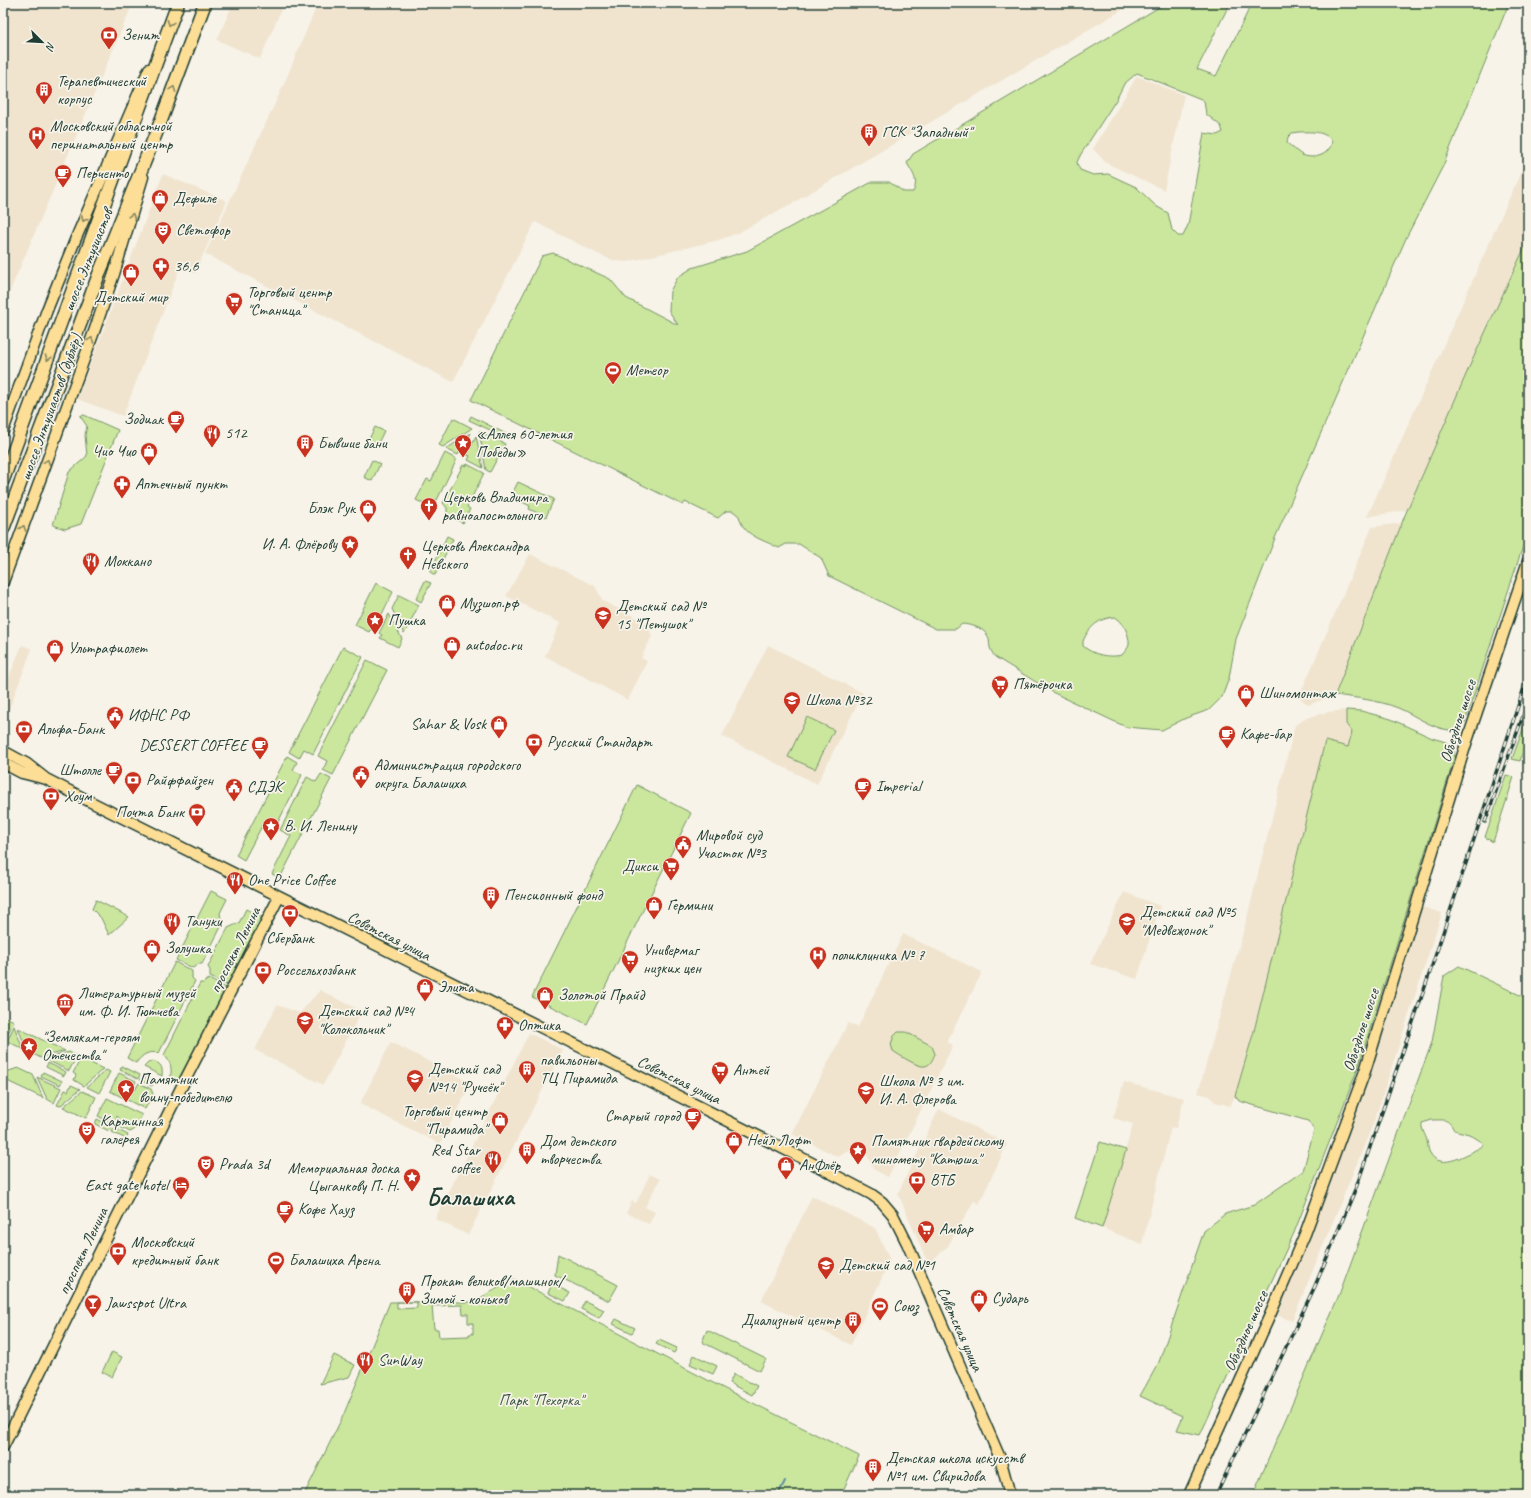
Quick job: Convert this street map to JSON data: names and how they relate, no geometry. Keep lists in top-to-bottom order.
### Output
{
  "streets": {
    "highway": ["шоссе Энтузиастов"],
    "main road": [
      "шоссе Энтузиастов (дублёр)",
      "Объездное шоссе",
      "Советская улица",
      "проспект Ленина"
    ]
  },
  "crossings": [
    ["шоссе Энтузиастов", "шоссе Энтузиастов (дублёр)"],
    ["Советская улица", "проспект Ленина"]
  ],
  "districts": ["Балашиха"],
  "parks": ["Парк \"Пехорка\""],
  "places": {
    "bank": [
      "Зенит",
      "Альфа-Банк",
      "Русский Стандарт",
      "Райффайзен",
      "Хоум",
      "Почта Банк",
      "Сбербанк",
      "Россельхозбанк",
      "ВТБ",
      "Московский кредитный банк"
    ],
    "building": [
      "Терапевтический корпус",
      "ГСК \"Западный\"",
      "Бывшие бани",
      "Пенсионный фонд",
      "павильоны ТЦ Пирамида",
      "Дом детского творчества",
      "Прокат великов/машинок/ Зимой - коньков",
      "Диализный центр",
      "Детская школа искусств №1 им. Свиридова"
    ],
    "hospital": ["Московский областной перинатальный центр", "поликлиника № 7"],
    "cafe": [
      "Перченто",
      "Зодиак",
      "Кафе-бар",
      "DESSERT COFFEE",
      "Штолле",
      "Imperial",
      "Старый город",
      "Кофе Хауз"
    ],
    "shop": [
      "Дефиле",
      "Детский мир",
      "Чио Чио",
      "Блэк Рук",
      "Музшоп.рф",
      "autodoc.ru",
      "Ультрафиолет",
      "Шиномонтаж",
      "Sahar & Vosk",
      "Гермини",
      "Золушка",
      "Элита",
      "Золотой Прайд",
      "Торговый центр \"Пирамида\"",
      "Нейл Лофт",
      "АнФлёр",
      "Сударь"
    ],
    "theatre": ["Светофор", "Картинная галерея", "Prada 3d"],
    "pharmacy": ["36,6", "Аптечный пункт", "Оптика"],
    "supermarket": [
      "Торговый центр \"Станица\"",
      "Пятёрочка",
      "Дикси",
      "Универмаг низких цен",
      "Антей",
      "Амбар"
    ],
    "sports": ["Метеор", "Балашиха Арена", "Союз"],
    "restaurant": [
      "512",
      "Моккано",
      "One Price Coffee",
      "Тануки",
      "Red Star coffee",
      "SunWay"
    ],
    "place": [
      "«Аллея 60-летия Победы»",
      "И. А. Флёрову",
      "Пушка",
      "В. И. Ленину",
      "\"Землякам-героям Отечества\"",
      "Памятник воину-победителю",
      "Памятник гвардейскому миномету \"Катюша\"",
      "Мемориальная доска Цыганкову П. Н."
    ],
    "church": ["Церковь Владимира равноапостольного", "Церковь Александра Невского"],
    "school or university": [
      "Детский сад № 15 \"Петушок\"",
      "Школа №32",
      "Детский сад №5 \"Медвежонок\"",
      "Детский сад №4 \"Колокольчик\"",
      "Детский сад №14 \"Ручеёк\"",
      "Школа № 3 им. И. А. Флерова",
      "Детский сад №1"
    ],
    "public building": [
      "ИФНС РФ",
      "Администрация городского округа Балашиха",
      "СДЭК",
      "Мировой суд Участок №3"
    ],
    "museum": ["Литературный музей им. Ф. И. Тютчева"],
    "hotel": ["East gate hotel"],
    "bar": ["Jawsspot Ultra"]
  },
  "north": "bottom right"
}
